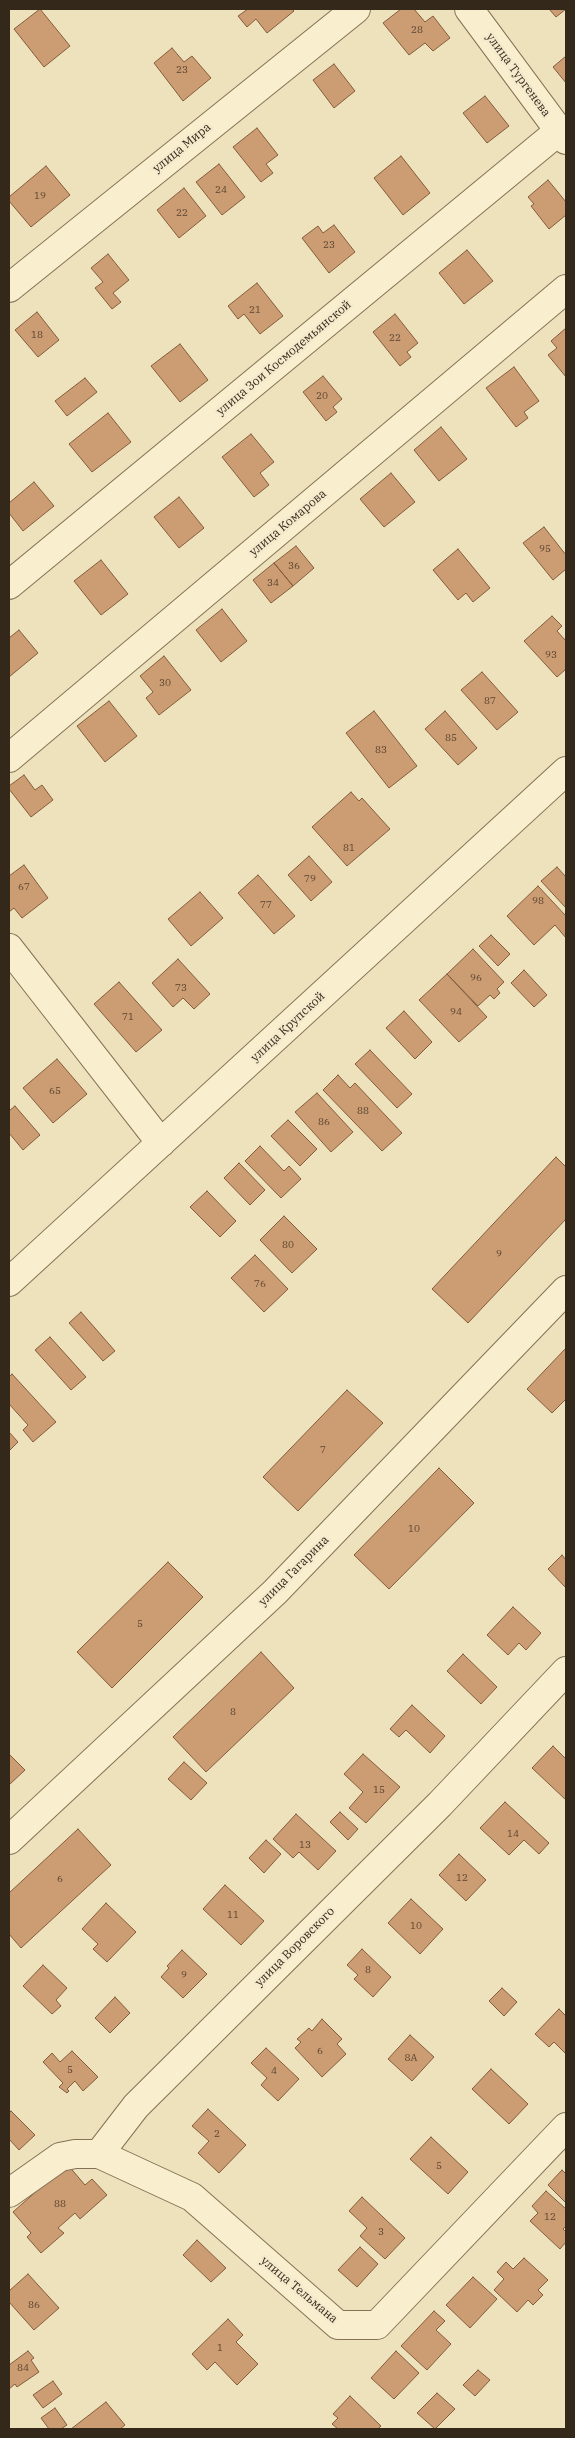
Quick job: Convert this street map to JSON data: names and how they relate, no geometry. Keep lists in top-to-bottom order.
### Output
{
  "streets": {
    "street": [
      "улица Тургенева",
      "улица Мира",
      "улица Зои Космодемьянской",
      "улица Комарова",
      "улица Крупской",
      "улица Гагарина",
      "улица Воровского",
      "улица Тельмана"
    ]
  },
  "crossings": [
    ["улица Тургенева", "улица Зои Космодемьянской"],
    ["улица Воровского", "улица Тельмана"]
  ],
  "house_numbers": [
    "28",
    "23",
    "24",
    "19",
    "22",
    "23",
    "21",
    "18",
    "22",
    "20",
    "95",
    "36",
    "34",
    "93",
    "30",
    "87",
    "85",
    "83",
    "81",
    "79",
    "67",
    "98",
    "77",
    "96",
    "73",
    "94",
    "71",
    "65",
    "88",
    "86",
    "80",
    "9",
    "76",
    "7",
    "10",
    "5",
    "8",
    "15",
    "14",
    "13",
    "12",
    "6",
    "11",
    "10",
    "8",
    "9",
    "6",
    "8А",
    "5",
    "4",
    "2",
    "5",
    "88",
    "12",
    "3",
    "86",
    "1",
    "84"
  ]
}
